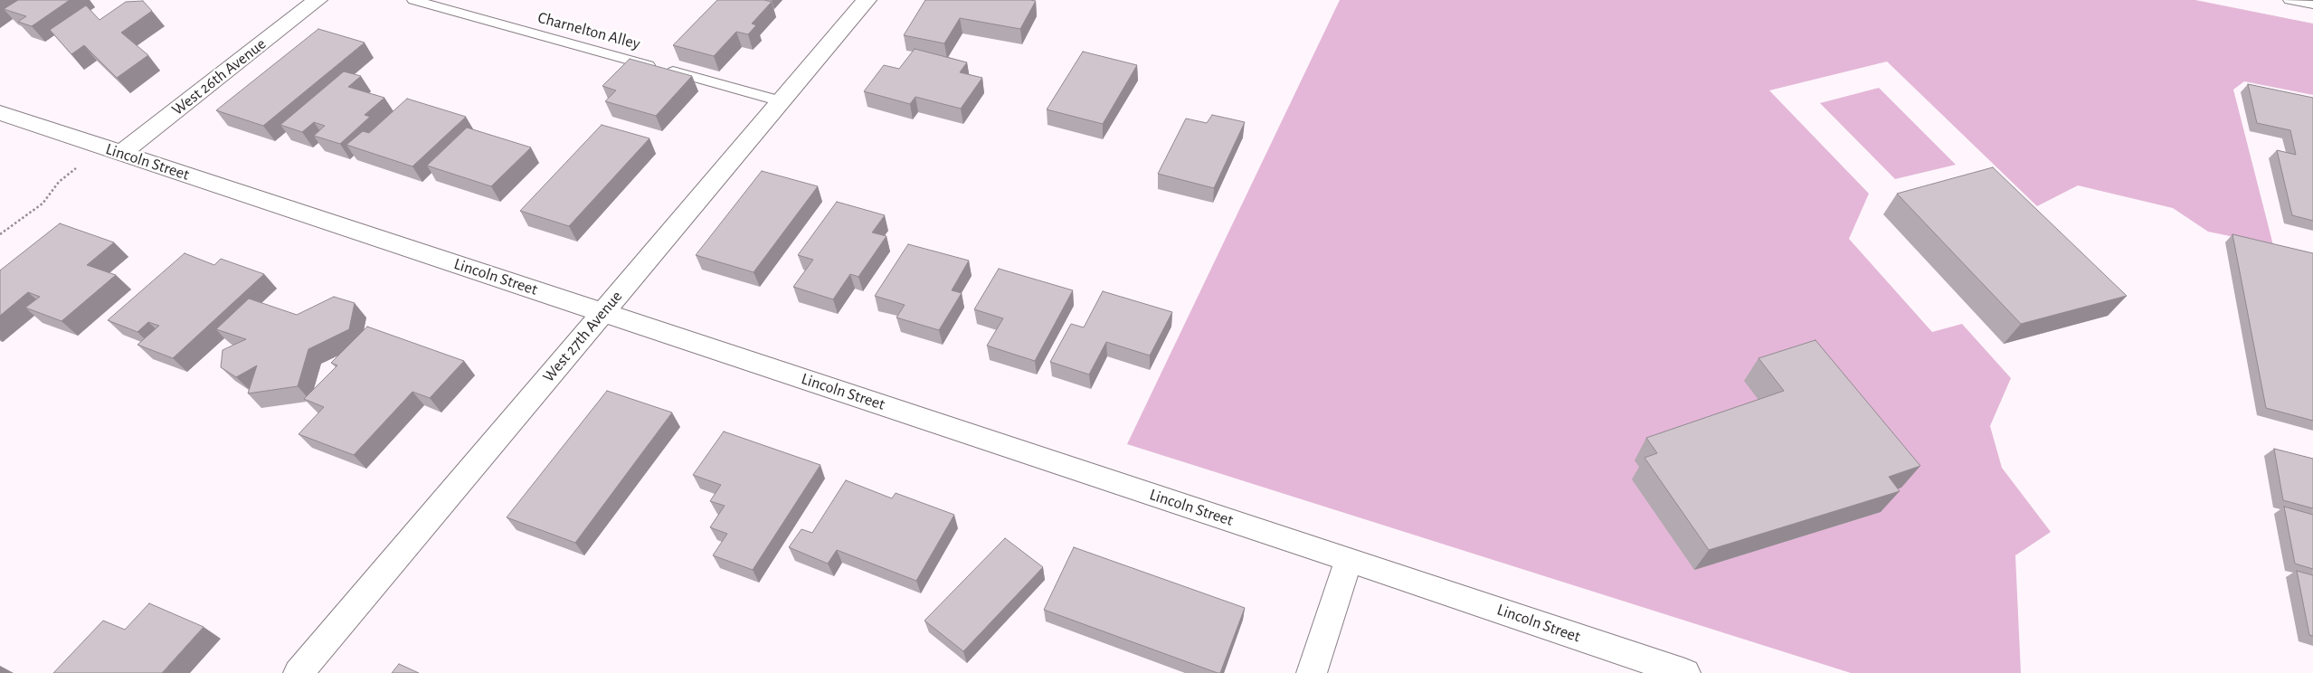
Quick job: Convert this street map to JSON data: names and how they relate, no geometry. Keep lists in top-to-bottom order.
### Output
{
  "streets": {
    "street": ["West 26th Avenue", "Lincoln Street", "West 27th Avenue"],
    "lane": ["Charnelton Alley"]
  },
  "crossings": [
    ["Charnelton Alley", "West 27th Avenue"],
    ["West 26th Avenue", "Lincoln Street"],
    ["Lincoln Street", "West 27th Avenue"]
  ]
}
